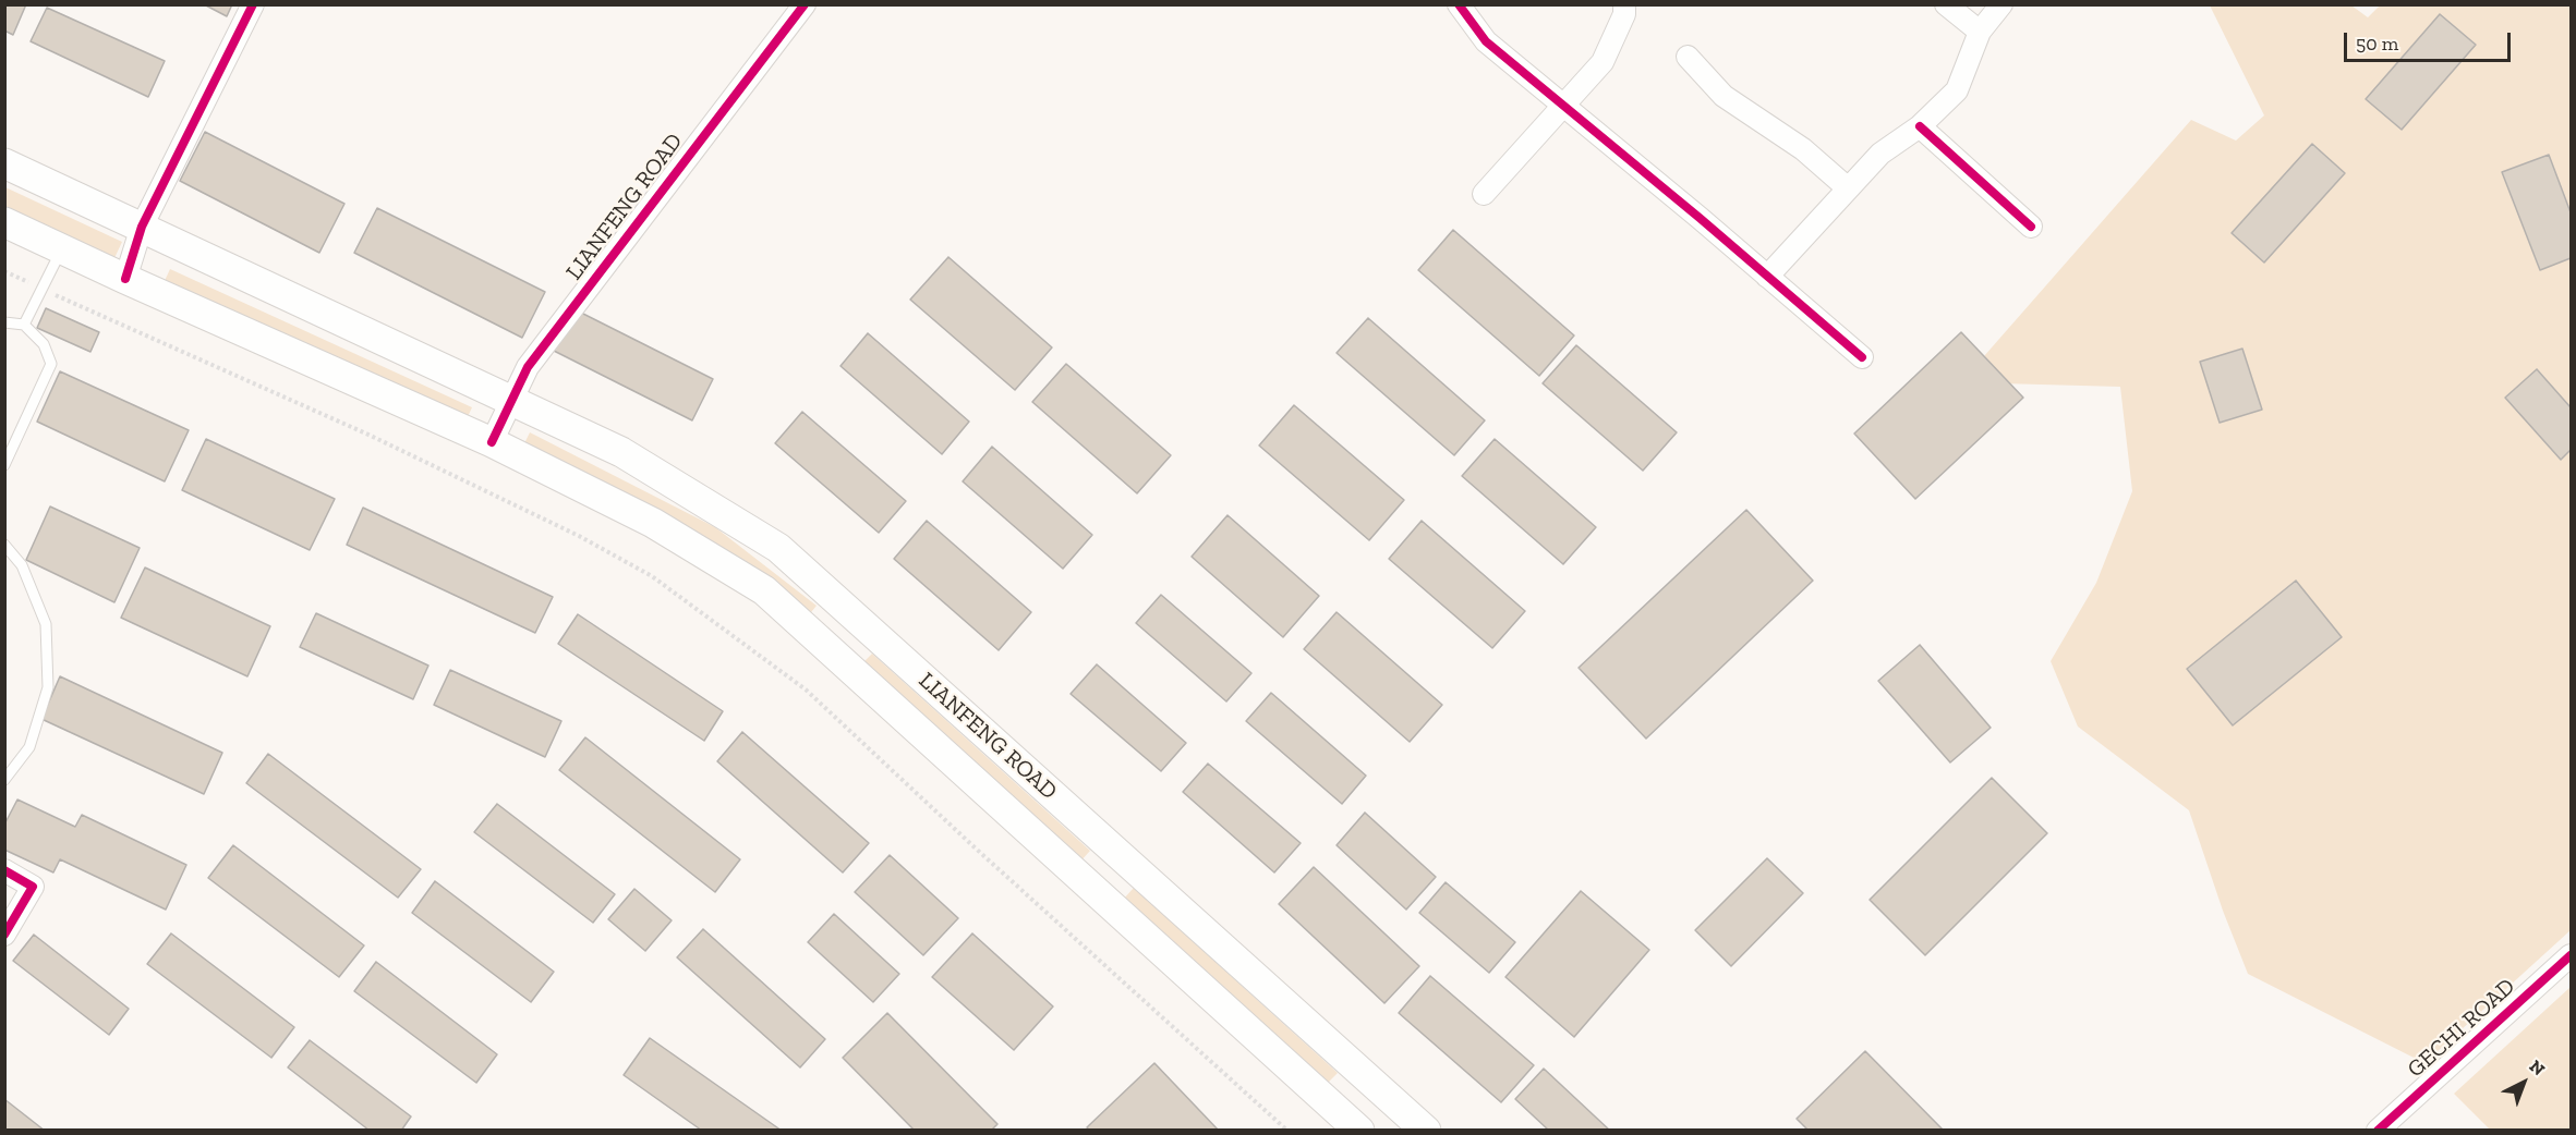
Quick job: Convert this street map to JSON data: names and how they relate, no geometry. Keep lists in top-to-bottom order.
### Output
{
  "streets": {
    "main road": ["LIANFENG ROAD"],
    "street": ["GECHI ROAD"]
  },
  "scale_bar": "50 m",
  "north": "top right"
}
